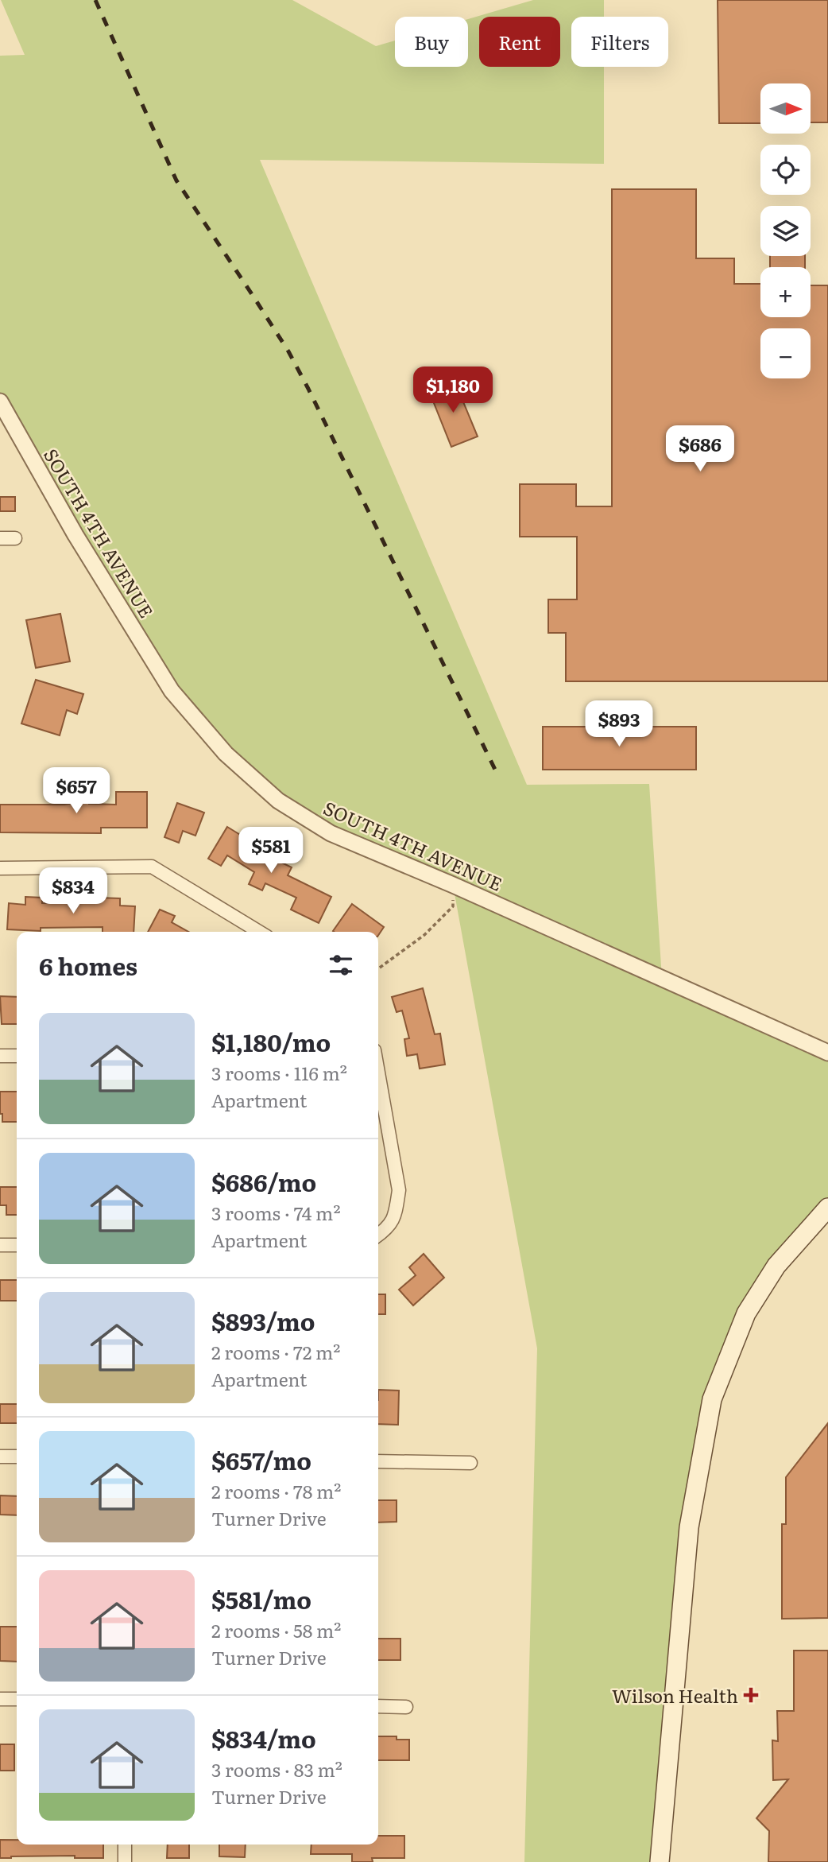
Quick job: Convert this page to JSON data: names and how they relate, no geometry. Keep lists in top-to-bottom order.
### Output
{
  "streets": {
    "street": ["SOUTH 4TH AVENUE"]
  },
  "places": {
    "health": ["Wilson Health"]
  },
  "north": "right",
  "page": {
    "chip": ["Buy", "Rent", "Filters"],
    "map_buttons": ["+", "−"],
    "price": [
      "$1,180",
      "$686",
      "$893",
      "$657",
      "$581",
      "$834"
    ],
    "heading": "6 homes",
    "list": [
      {
        "name": "$1,180/mo",
        "note": "3 rooms · 116 m² · Apartment"
      },
      {
        "name": "$686/mo",
        "note": "3 rooms · 74 m² · Apartment"
      },
      {
        "name": "$893/mo",
        "note": "2 rooms · 72 m² · Apartment"
      },
      {
        "name": "$657/mo",
        "note": "2 rooms · 78 m² · Turner Drive"
      },
      {
        "name": "$581/mo",
        "note": "2 rooms · 58 m² · Turner Drive"
      },
      {
        "name": "$834/mo",
        "note": "3 rooms · 83 m² · Turner Drive"
      }
    ]
  }
}
